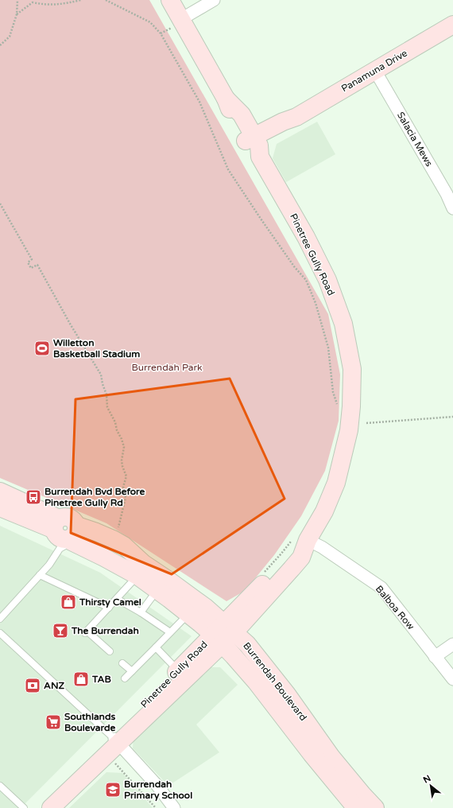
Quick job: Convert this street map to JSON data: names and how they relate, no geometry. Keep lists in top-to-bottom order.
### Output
{
  "streets": {
    "main road": ["Panamuna Drive", "Pinetree Gully Road", "Burrendah Boulevard"],
    "street": ["Salacia Mews", "Balboa Row"]
  },
  "crossings": [
    ["Panamuna Drive", "Salacia Mews"],
    ["Panamuna Drive", "Pinetree Gully Road"],
    ["Pinetree Gully Road", "Balboa Row"],
    ["Pinetree Gully Road", "Burrendah Boulevard"]
  ],
  "parks": ["Burrendah Park"],
  "places": {
    "sports": ["Willetton Basketball Stadium"],
    "bus stop": ["Burrendah Bvd Before Pinetree Gully Rd"],
    "shop": ["Thirsty Camel", "TAB"],
    "bar": ["The Burrendah"],
    "bank": ["ANZ"],
    "supermarket": ["Southlands Boulevarde"],
    "school or university": ["Burrendah Primary School"]
  },
  "north": "top left"
}
